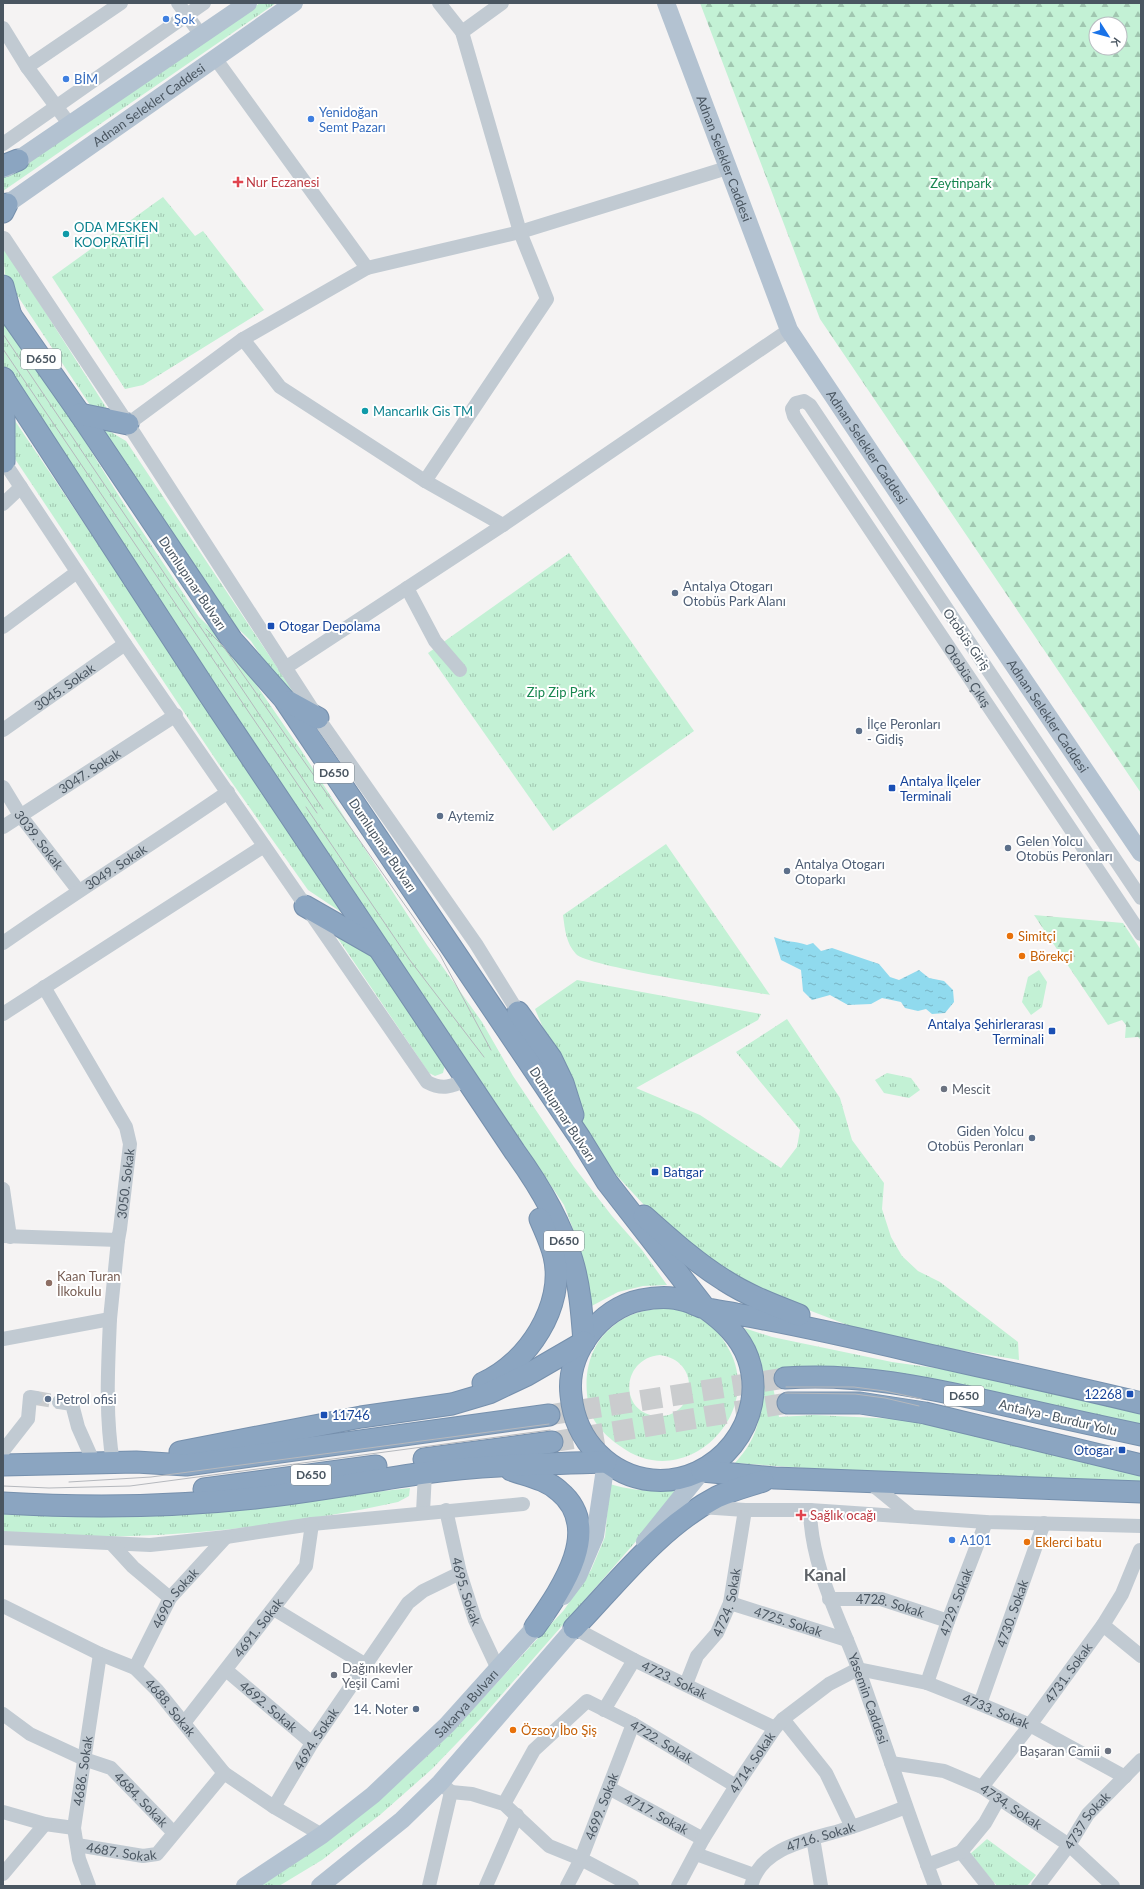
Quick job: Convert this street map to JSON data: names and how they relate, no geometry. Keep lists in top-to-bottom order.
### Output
{
  "streets": {
    "highway": ["D650", "Dumlupınar Bulvarı", "Antalya - Burdur Yolu"],
    "main road": ["Adnan Selekler Caddesi", "Sakarya Bulvarı"],
    "street": [
      "Otobüs Giriş",
      "Otobüs Çıkış",
      "3045. Sokak",
      "3047. Sokak",
      "3039. Sokak",
      "3049. Sokak",
      "3050. Sokak",
      "4695. Sokak",
      "4690. Sokak",
      "4724. Sokak",
      "4729. Sokak",
      "4728. Sokak",
      "4730. Sokak",
      "4725. Sokak",
      "4691. Sokak",
      "4731. Sokak",
      "4723. Sokak",
      "Yasemin Caddesi",
      "4692. Sokak",
      "4688. Sokak",
      "4733. Sokak",
      "4694. Sokak",
      "4722. Sokak",
      "4714. Sokak",
      "4686. Sokak",
      "4684. Sokak",
      "4699. Sokak",
      "4734. Sokak",
      "4717. Sokak",
      "4737 Sokak",
      "4716. Sokak",
      "4687. Sokak"
    ]
  },
  "crossings": [
    ["D650", "3050. Sokak"],
    ["Otobüs Giriş", "Otobüs Çıkış"],
    ["3047. Sokak", "3039. Sokak"],
    ["3039. Sokak", "3049. Sokak"],
    ["4695. Sokak", "Sakarya Bulvarı"],
    ["4695. Sokak", "4694. Sokak"],
    ["4690. Sokak", "4688. Sokak"],
    ["4724. Sokak", "4725. Sokak"],
    ["4724. Sokak", "4723. Sokak"],
    ["4729. Sokak", "4728. Sokak"],
    ["4729. Sokak", "4733. Sokak"],
    ["4728. Sokak", "Yasemin Caddesi"],
    ["4730. Sokak", "4733. Sokak"],
    ["4725. Sokak", "Yasemin Caddesi"],
    ["4691. Sokak", "4692. Sokak"],
    ["4691. Sokak", "4688. Sokak"],
    ["4731. Sokak", "4733. Sokak"],
    ["4731. Sokak", "4734. Sokak"],
    ["4723. Sokak", "4714. Sokak"],
    ["4723. Sokak", "4716. Sokak"],
    ["Yasemin Caddesi", "4733. Sokak"],
    ["Yasemin Caddesi", "4714. Sokak"],
    ["Yasemin Caddesi", "4734. Sokak"],
    ["Yasemin Caddesi", "4716. Sokak"],
    ["Sakarya Bulvarı", "4688. Sokak"],
    ["4692. Sokak", "4694. Sokak"],
    ["4688. Sokak", "4694. Sokak"],
    ["4688. Sokak", "4686. Sokak"],
    ["4688. Sokak", "4687. Sokak"],
    ["4733. Sokak", "4714. Sokak"],
    ["4733. Sokak", "4737 Sokak"],
    ["4722. Sokak", "4714. Sokak"],
    ["4722. Sokak", "4699. Sokak"],
    ["4714. Sokak", "4717. Sokak"],
    ["4686. Sokak", "4684. Sokak"],
    ["4686. Sokak", "4687. Sokak"],
    ["4684. Sokak", "4687. Sokak"],
    ["4699. Sokak", "4717. Sokak"],
    ["4734. Sokak", "4737 Sokak"]
  ],
  "districts": ["Kanal"],
  "parks": ["Zeytinpark", "Zip Zip Park"],
  "places": {
    "other": [
      "Şok",
      "BİM",
      "Yenidoğan Semt Pazarı",
      "ODA MESKEN KOOPRATİFİ",
      "Mancarlık Gis TM",
      "Antalya Otogarı Otobüs Park Alanı",
      "İlçe Peronları - Gidiş",
      "Aytemiz",
      "Gelen Yolcu Otobüs Peronları",
      "Antalya Otogarı Otoparkı",
      "Simitçi",
      "Börekçi",
      "Mescit",
      "Giden Yolcu Otobüs Peronları",
      "Kaan Turan İlkokulu",
      "Petrol ofisi",
      "A101",
      "Eklerci batu",
      "Dağınıkevler Yeşil Cami",
      "14. Noter",
      "Özsoy İbo Şiş",
      "Başaran Camii"
    ],
    "health": ["Nur Eczanesi", "Sağlık ocağı"],
    "transit": [
      "Otogar Depolama",
      "Antalya İlçeler Terminali",
      "Antalya Şehirlerarası Terminali",
      "Batıgar",
      "12268",
      "11746",
      "Otogar"
    ]
  },
  "north": "bottom right"
}
